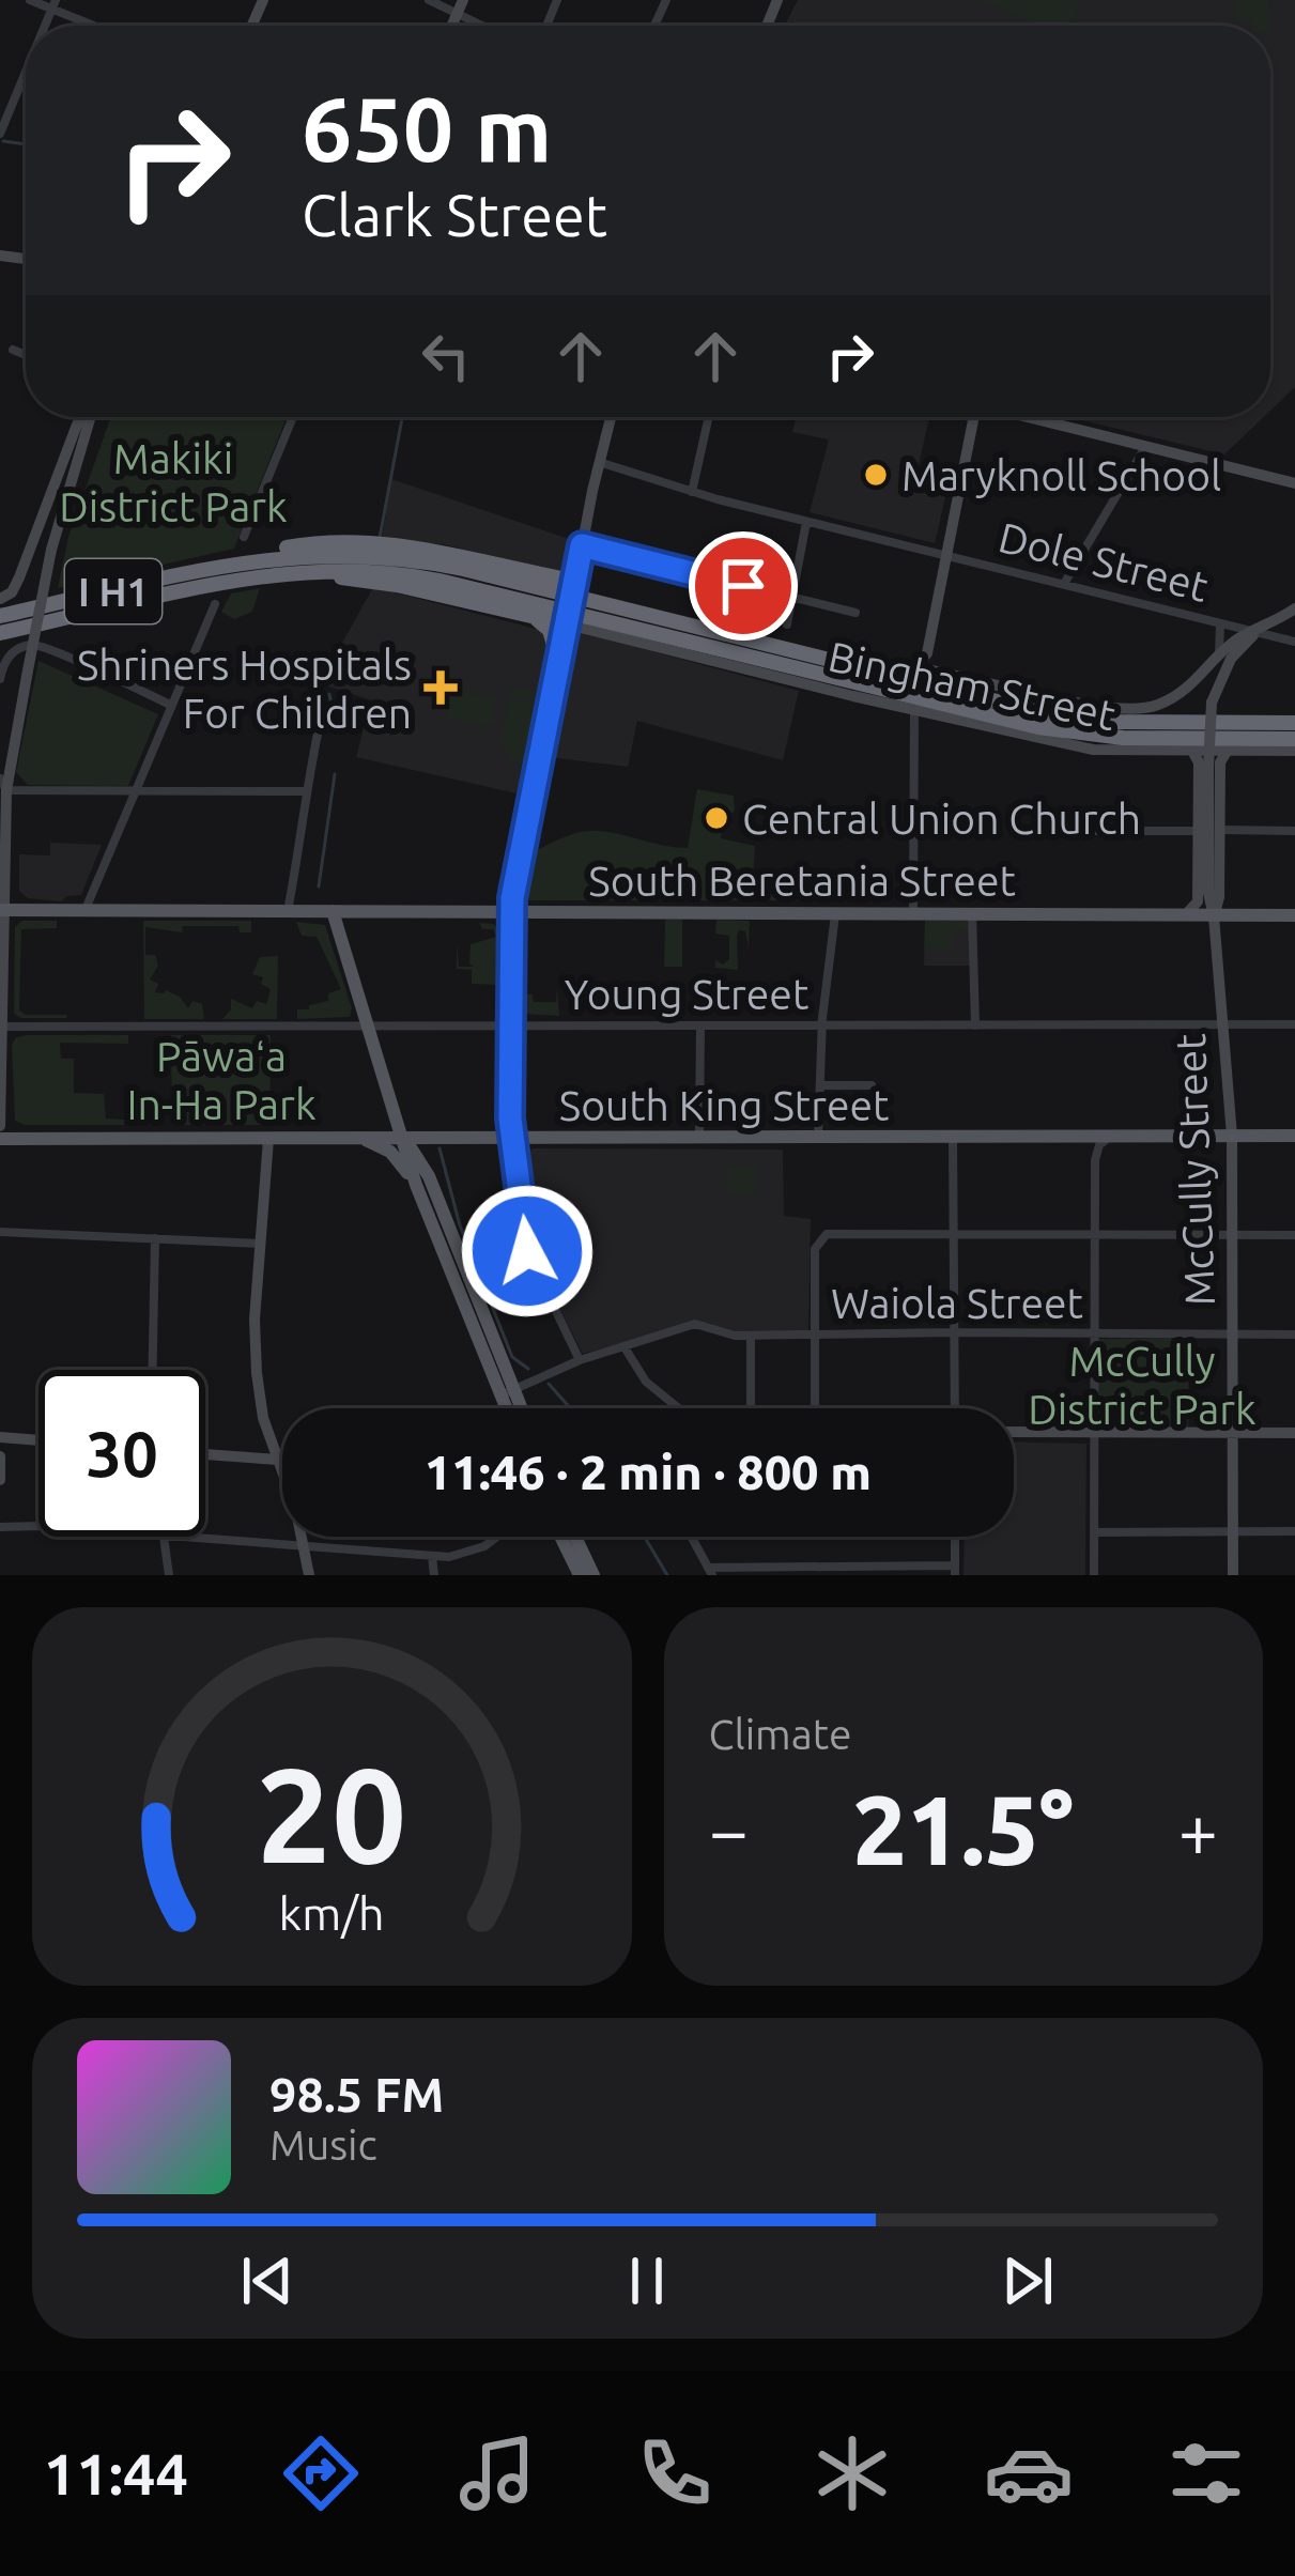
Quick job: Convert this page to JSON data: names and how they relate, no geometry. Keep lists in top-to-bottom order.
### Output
{
  "streets": {
    "highway": ["I H1"],
    "main road": ["South Beretania Street", "South King Street"],
    "street": [
      "Dole Street",
      "Bingham Street",
      "Young Street",
      "McCully Street",
      "Waiola Street"
    ]
  },
  "crossings": [
    ["I H1", "Bingham Street"],
    ["Bingham Street", "McCully Street"],
    ["South Beretania Street", "McCully Street"],
    ["Young Street", "McCully Street"],
    ["South King Street", "McCully Street"],
    ["McCully Street", "Waiola Street"]
  ],
  "parks": ["Makiki District Park", "Pāwaʻa In-Ha Park", "McCully District Park"],
  "places": {
    "other": ["Maryknoll School", "Central Union Church"],
    "health": ["Shriners Hospitals For Children"]
  },
  "page": {
    "turn": ["650 m", "Clark Street"],
    "limit": "30",
    "trip": "11:46 · 2 min · 800 m",
    "tile": "Climate",
    "heat": ["−", "21.5°", "+"],
    "song": ["98.5 FM", "Music"],
    "tabs": "11:44",
    "gauge": ["20", "km/h"]
  }
}
